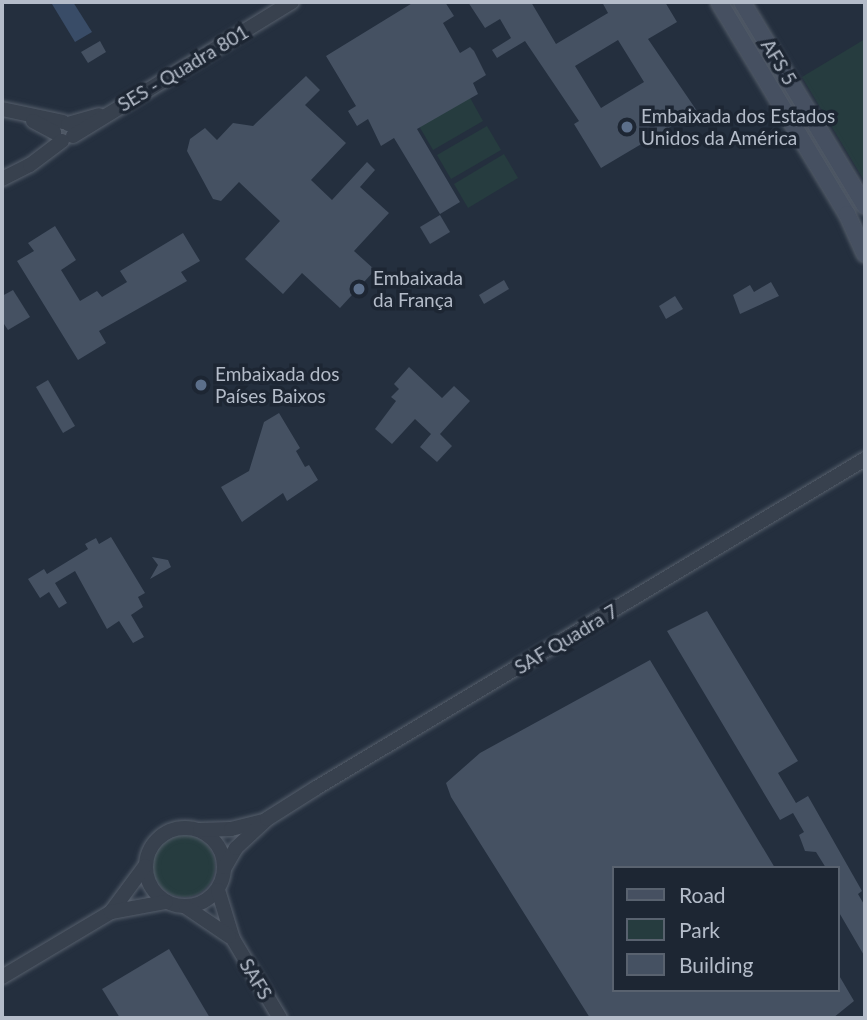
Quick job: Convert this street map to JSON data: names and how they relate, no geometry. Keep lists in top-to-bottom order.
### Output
{
  "streets": {
    "main road": ["AFS 5"],
    "street": ["SES - Quadra 801", "SAF Quadra 7", "SAFS"]
  },
  "crossings": [
    ["SAF Quadra 7", "SAFS"]
  ],
  "places": ["Embaixada dos Estados Unidos da América", "Embaixada da França", "Embaixada dos Países Baixos"],
  "legend": ["Road", "Park", "Building"]
}
